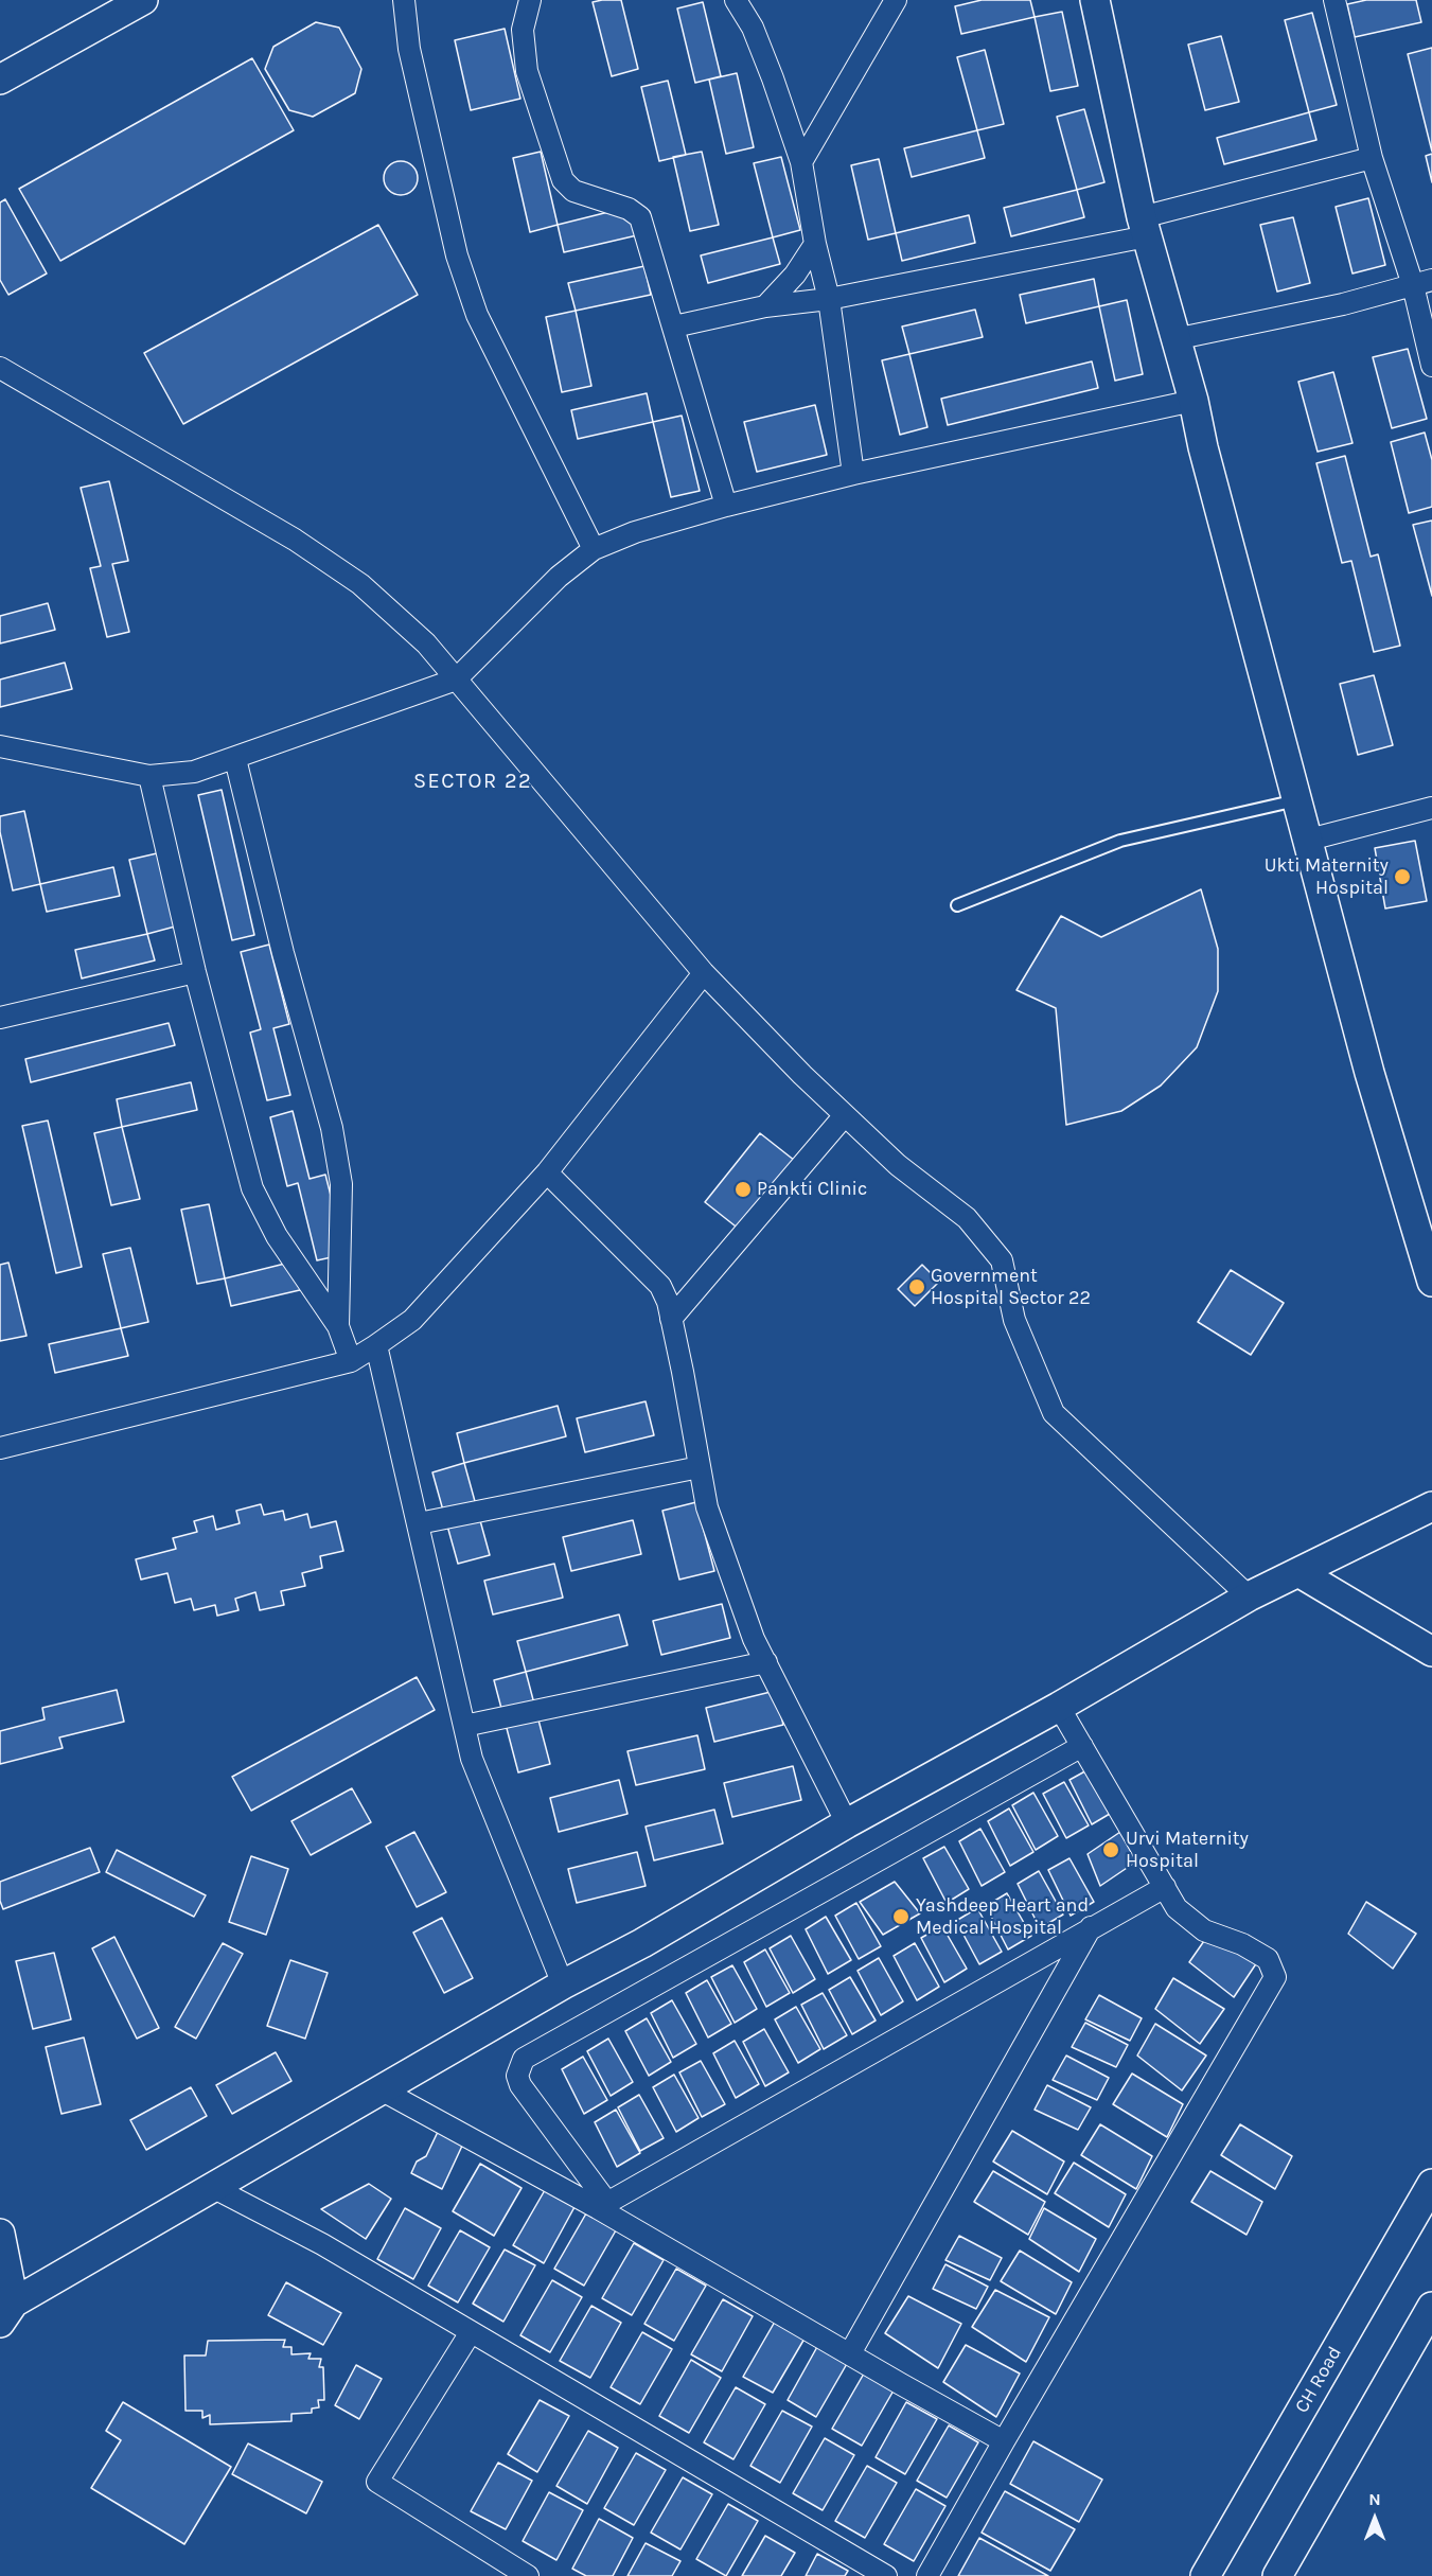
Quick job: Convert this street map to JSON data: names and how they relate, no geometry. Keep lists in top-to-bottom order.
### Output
{
  "streets": {
    "street": ["CH Road"]
  },
  "districts": ["SECTOR 22"],
  "places": [
    "Ukti Maternity Hospital",
    "Pankti Clinic",
    "Government Hospital Sector 22",
    "Urvi Maternity Hospital",
    "Yashdeep Heart and Medical Hospital"
  ],
  "north": "top"
}
